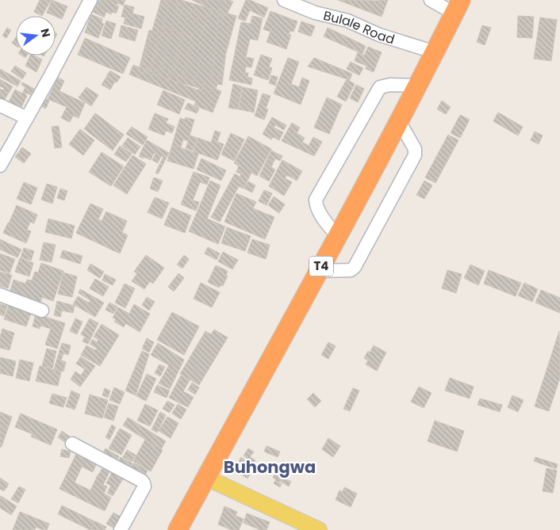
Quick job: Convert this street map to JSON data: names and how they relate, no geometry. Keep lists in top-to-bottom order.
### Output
{
  "streets": {
    "highway": ["T4"],
    "street": ["Bulale Road"]
  },
  "crossings": [
    ["Bulale Road", "T4"]
  ],
  "districts": ["Buhongwa"],
  "north": "right"
}
